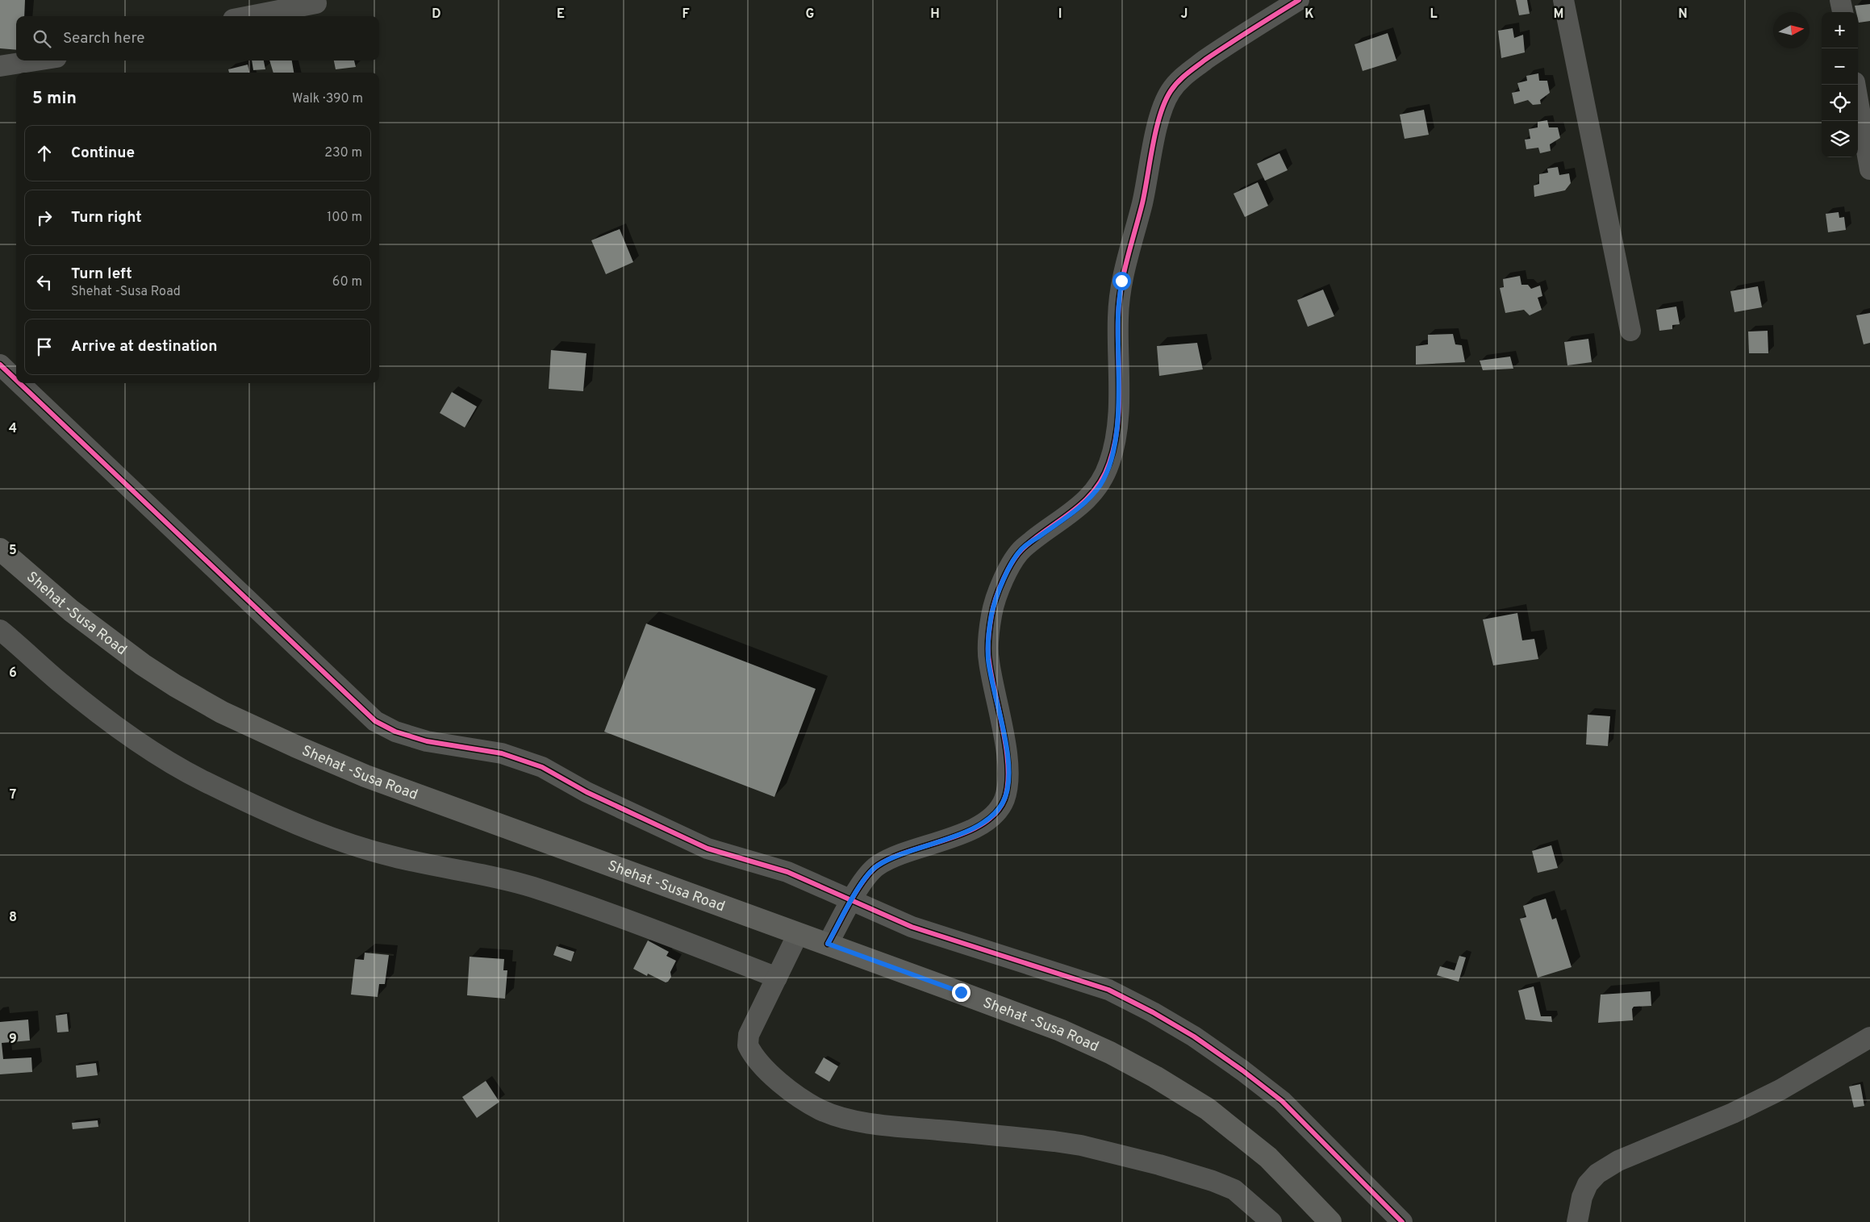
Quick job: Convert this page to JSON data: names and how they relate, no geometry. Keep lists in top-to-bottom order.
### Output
{
  "streets": {
    "main road": ["Shehat -Susa Road"]
  },
  "north": "right",
  "page": {
    "map_buttons": ["+", "−"],
    "search": "Search here",
    "heading": ["5 min", "Walk · 390 m"],
    "list": [
      ["Continue", "230 m"],
      ["Turn right", "100 m"],
      ["Turn left", "Shehat -Susa Road", "60 m"],
      "Arrive at destination"
    ]
  },
  "grid": {
    "columns": [
      "D",
      "E",
      "F",
      "G",
      "H",
      "I",
      "J",
      "K",
      "L",
      "M",
      "N"
    ],
    "rows": [
      "4",
      "5",
      "6",
      "7",
      "8",
      "9"
    ]
  }
}
